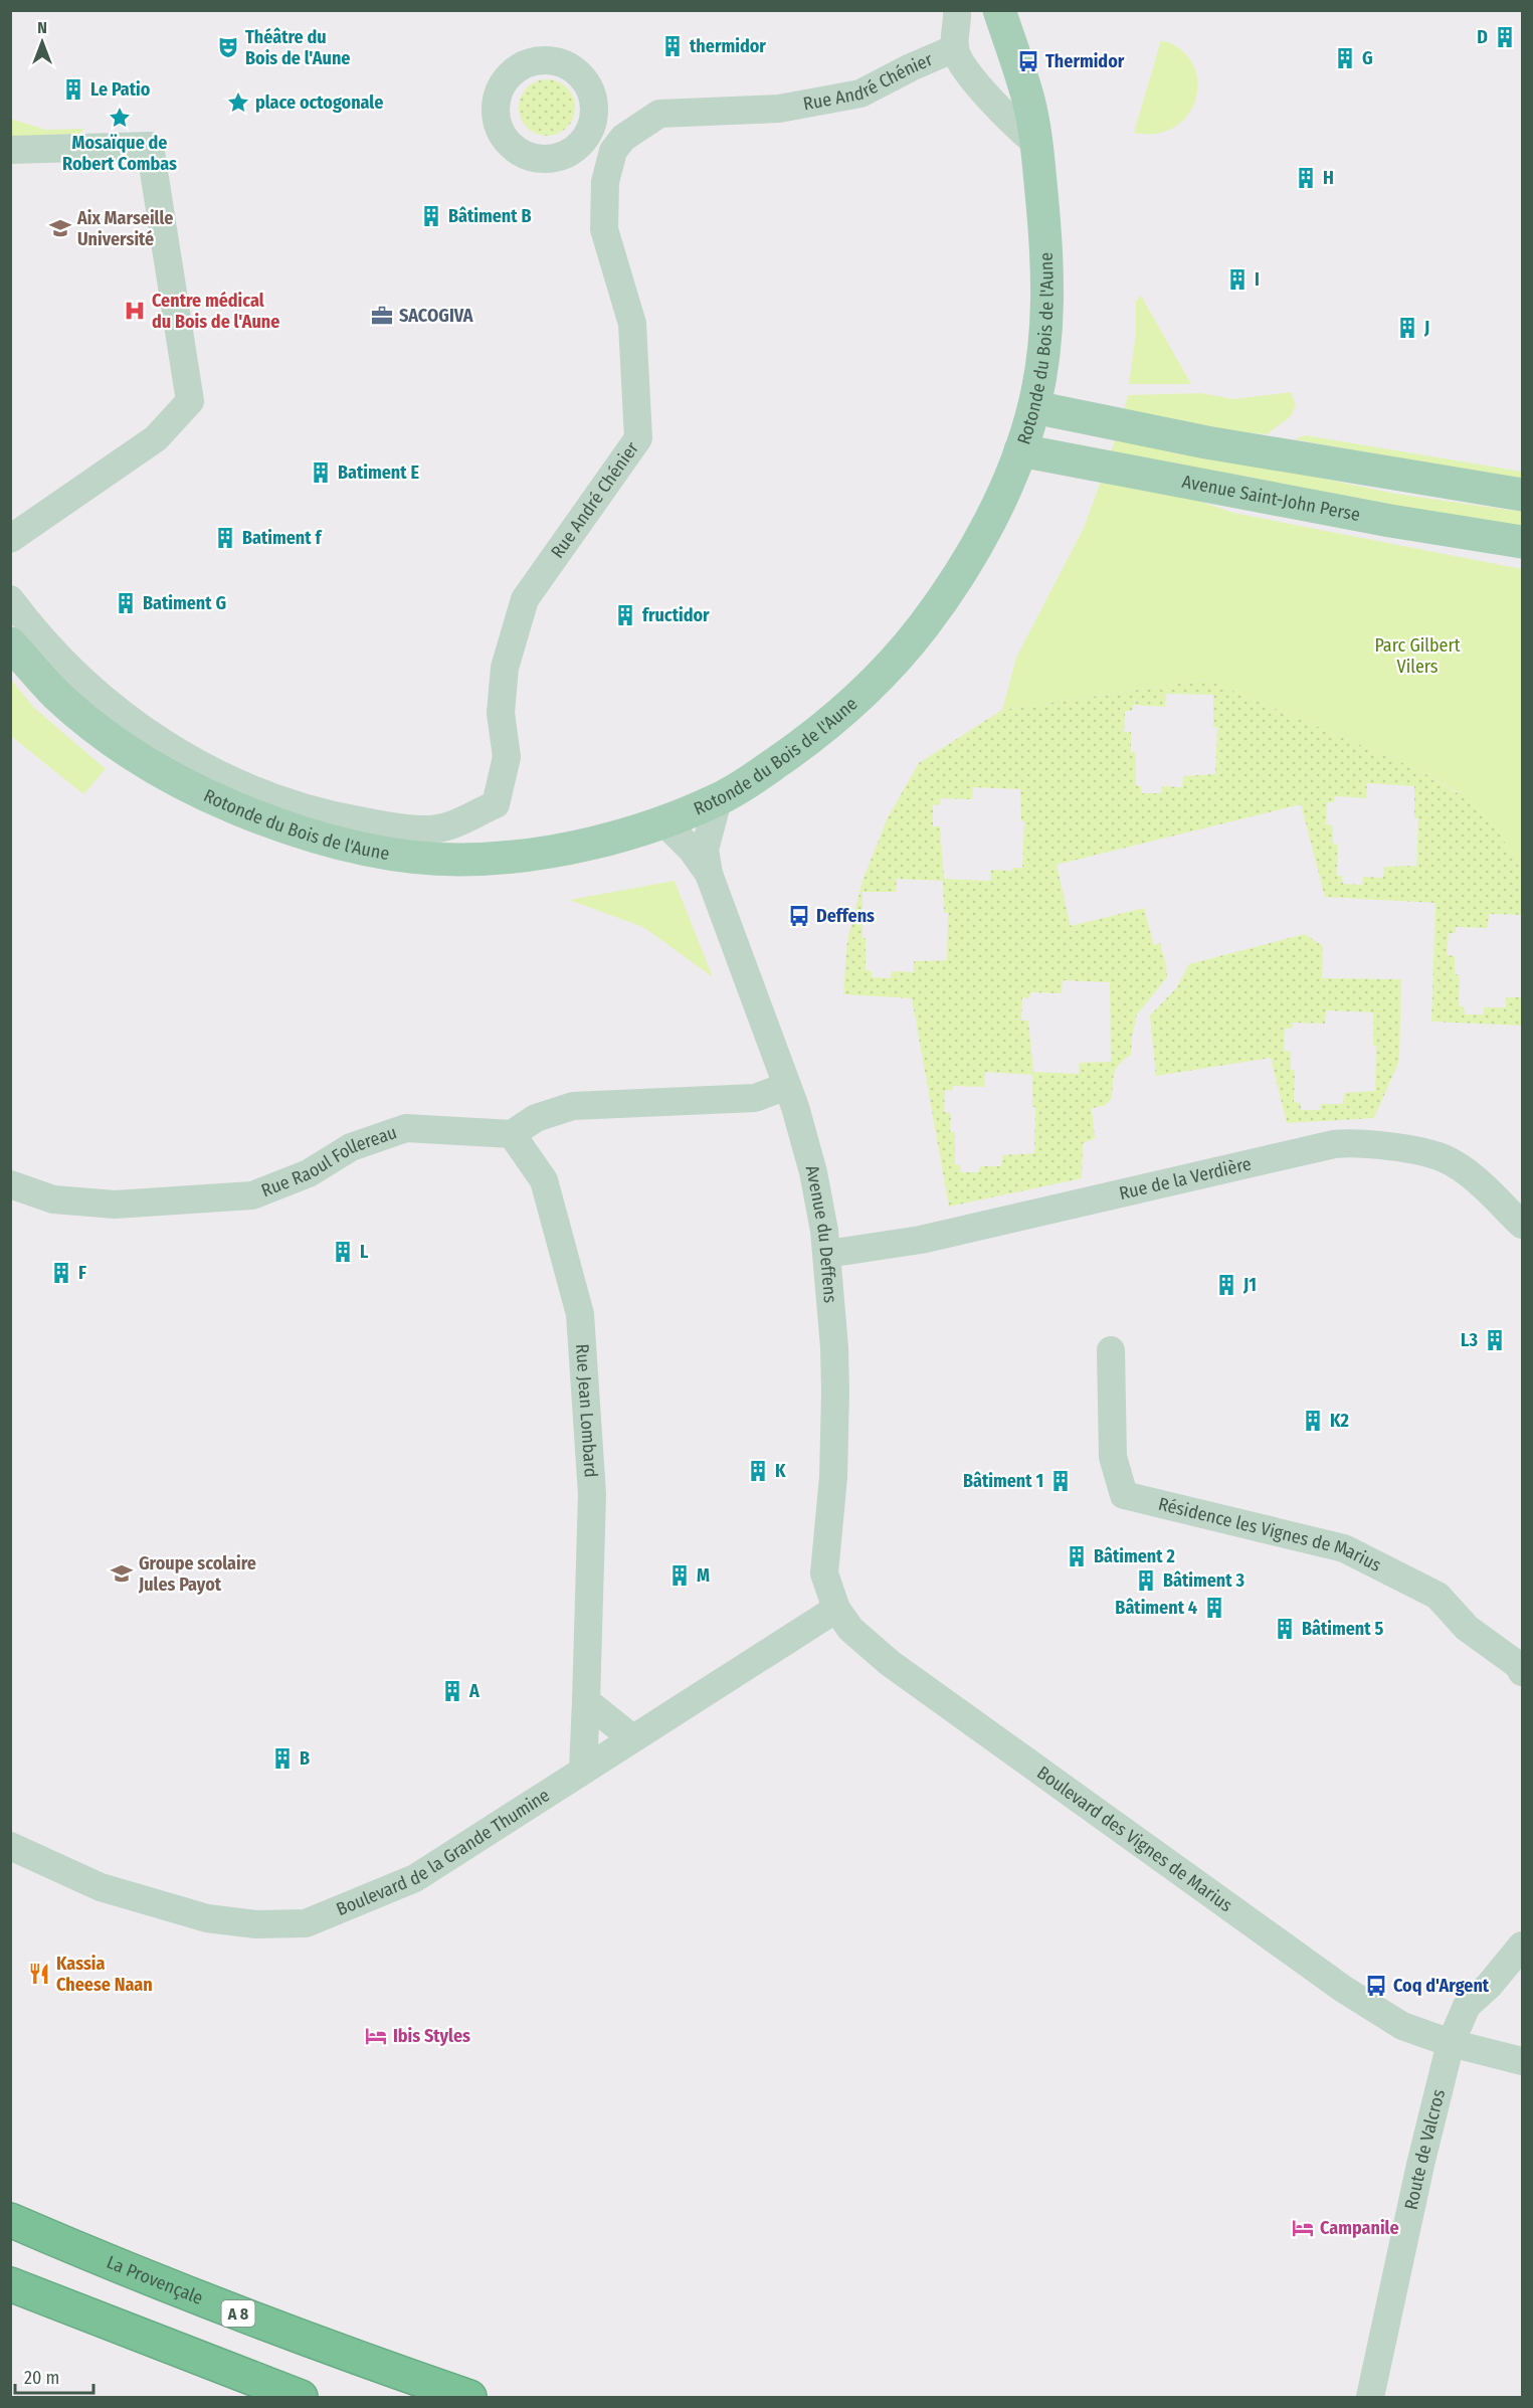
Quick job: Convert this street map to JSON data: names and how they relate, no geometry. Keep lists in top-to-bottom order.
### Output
{
  "streets": {
    "highway": ["La Provençale", "A 8"],
    "main road": ["Rotonde du Bois de l'Aune", "Avenue Saint-John Perse"],
    "street": [
      "Rue André Chénier",
      "Rue Raoul Follereau",
      "Rue de la Verdière",
      "Avenue du Deffens",
      "Rue Jean Lombard",
      "Résidence les Vignes de Marius",
      "Boulevard des Vignes de Marius",
      "Boulevard de la Grande Thumine",
      "Route de Valcros"
    ]
  },
  "crossings": [
    ["Rue André Chénier", "Rotonde du Bois de l'Aune"],
    ["Rotonde du Bois de l'Aune", "Avenue Saint-John Perse"],
    ["Rotonde du Bois de l'Aune", "Avenue du Deffens"],
    ["Rue Raoul Follereau", "Rue Jean Lombard"],
    ["Rue de la Verdière", "Avenue du Deffens"],
    ["Avenue du Deffens", "Boulevard des Vignes de Marius"],
    ["Avenue du Deffens", "Boulevard de la Grande Thumine"],
    ["Rue Jean Lombard", "Boulevard de la Grande Thumine"],
    ["Boulevard des Vignes de Marius", "Boulevard de la Grande Thumine"],
    ["Boulevard des Vignes de Marius", "Route de Valcros"]
  ],
  "parks": ["Parc Gilbert Vilers"],
  "places": {
    "building": [
      "D",
      "thermidor",
      "G",
      "Le Patio",
      "H",
      "Bâtiment B",
      "I",
      "J",
      "Batiment E",
      "Batiment f",
      "Batiment G",
      "fructidor",
      "L",
      "F",
      "J1",
      "L3",
      "K2",
      "K",
      "Bâtiment 1",
      "Bâtiment 2",
      "M",
      "Bâtiment 3",
      "Bâtiment 4",
      "Bâtiment 5",
      "A",
      "B"
    ],
    "theatre": ["Théâtre du Bois de l'Aune"],
    "bus stop": ["Thermidor", "Deffens", "Coq d'Argent"],
    "place": ["place octogonale", "Mosaïque de Robert Combas"],
    "school or university": ["Aix Marseille Université", "Groupe scolaire Jules Payot"],
    "hospital": ["Centre médical du Bois de l'Aune"],
    "office": ["SACOGIVA"],
    "restaurant": ["Kassia Cheese Naan"],
    "hotel": ["Ibis Styles", "Campanile"]
  },
  "scale_bar": "20 m",
  "north": "top"
}
